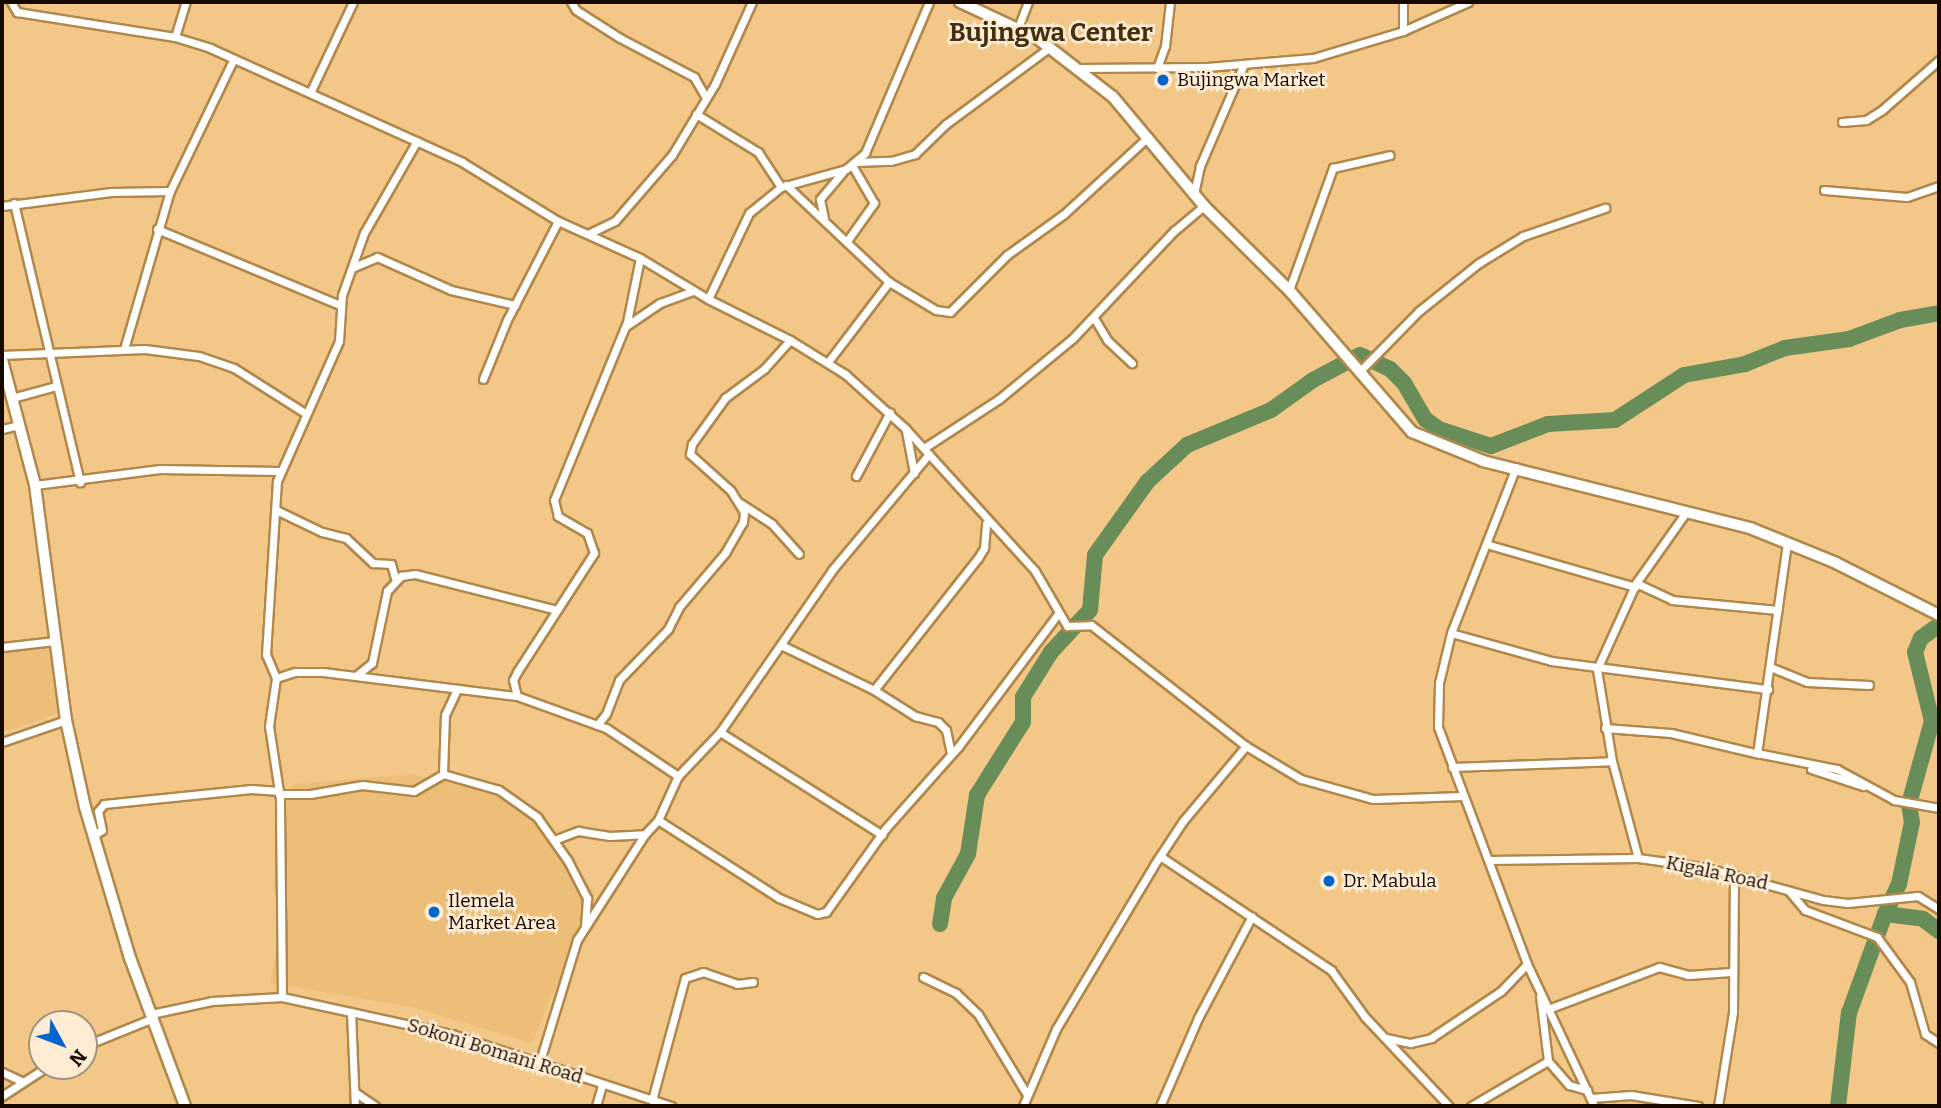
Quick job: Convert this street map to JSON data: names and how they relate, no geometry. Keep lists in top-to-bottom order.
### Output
{
  "streets": {
    "street": ["Kigala Road", "Sokoni Bomani Road"]
  },
  "districts": ["Bujingwa Center"],
  "places": ["Bujingwa Market", "Dr. Mabula", "Ilemela Market Area"],
  "north": "bottom right"
}
